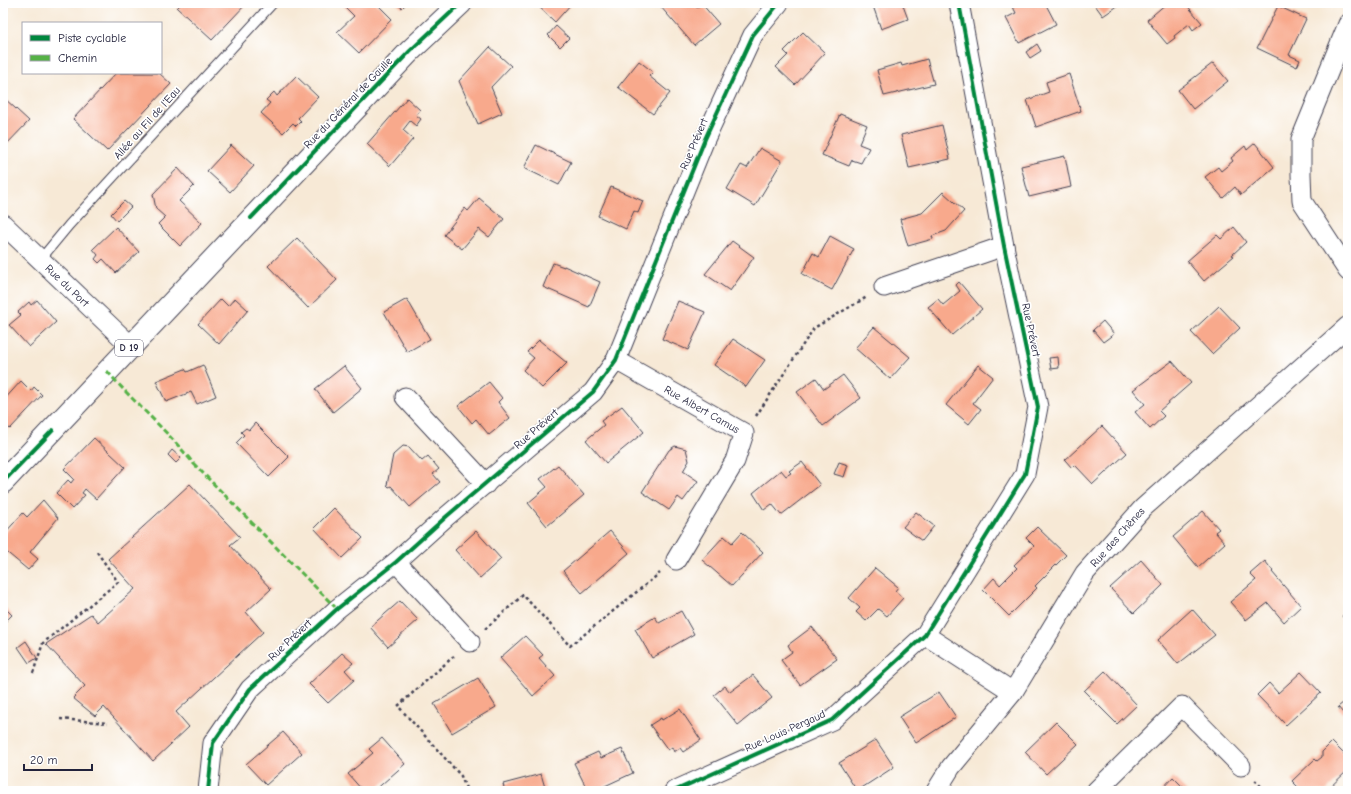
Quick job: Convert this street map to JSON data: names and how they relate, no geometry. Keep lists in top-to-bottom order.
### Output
{
  "streets": {
    "main road": ["Rue du Général de Gaulle", "D 19"],
    "street": [
      "Rue Prévert",
      "Rue du Port",
      "Rue Albert Camus",
      "Rue des Chênes",
      "Rue Louis Pergaud"
    ],
    "lane": ["Allée au Fil de l'Eau"]
  },
  "crossings": [
    ["Rue du Général de Gaulle", "Rue du Port"],
    ["Allée au Fil de l'Eau", "Rue du Port"],
    ["Rue Prévert", "Rue Albert Camus"],
    ["Rue Prévert", "Rue Louis Pergaud"]
  ],
  "legend": ["Piste cyclable", "Chemin"],
  "scale_bar": "20 m"
}
